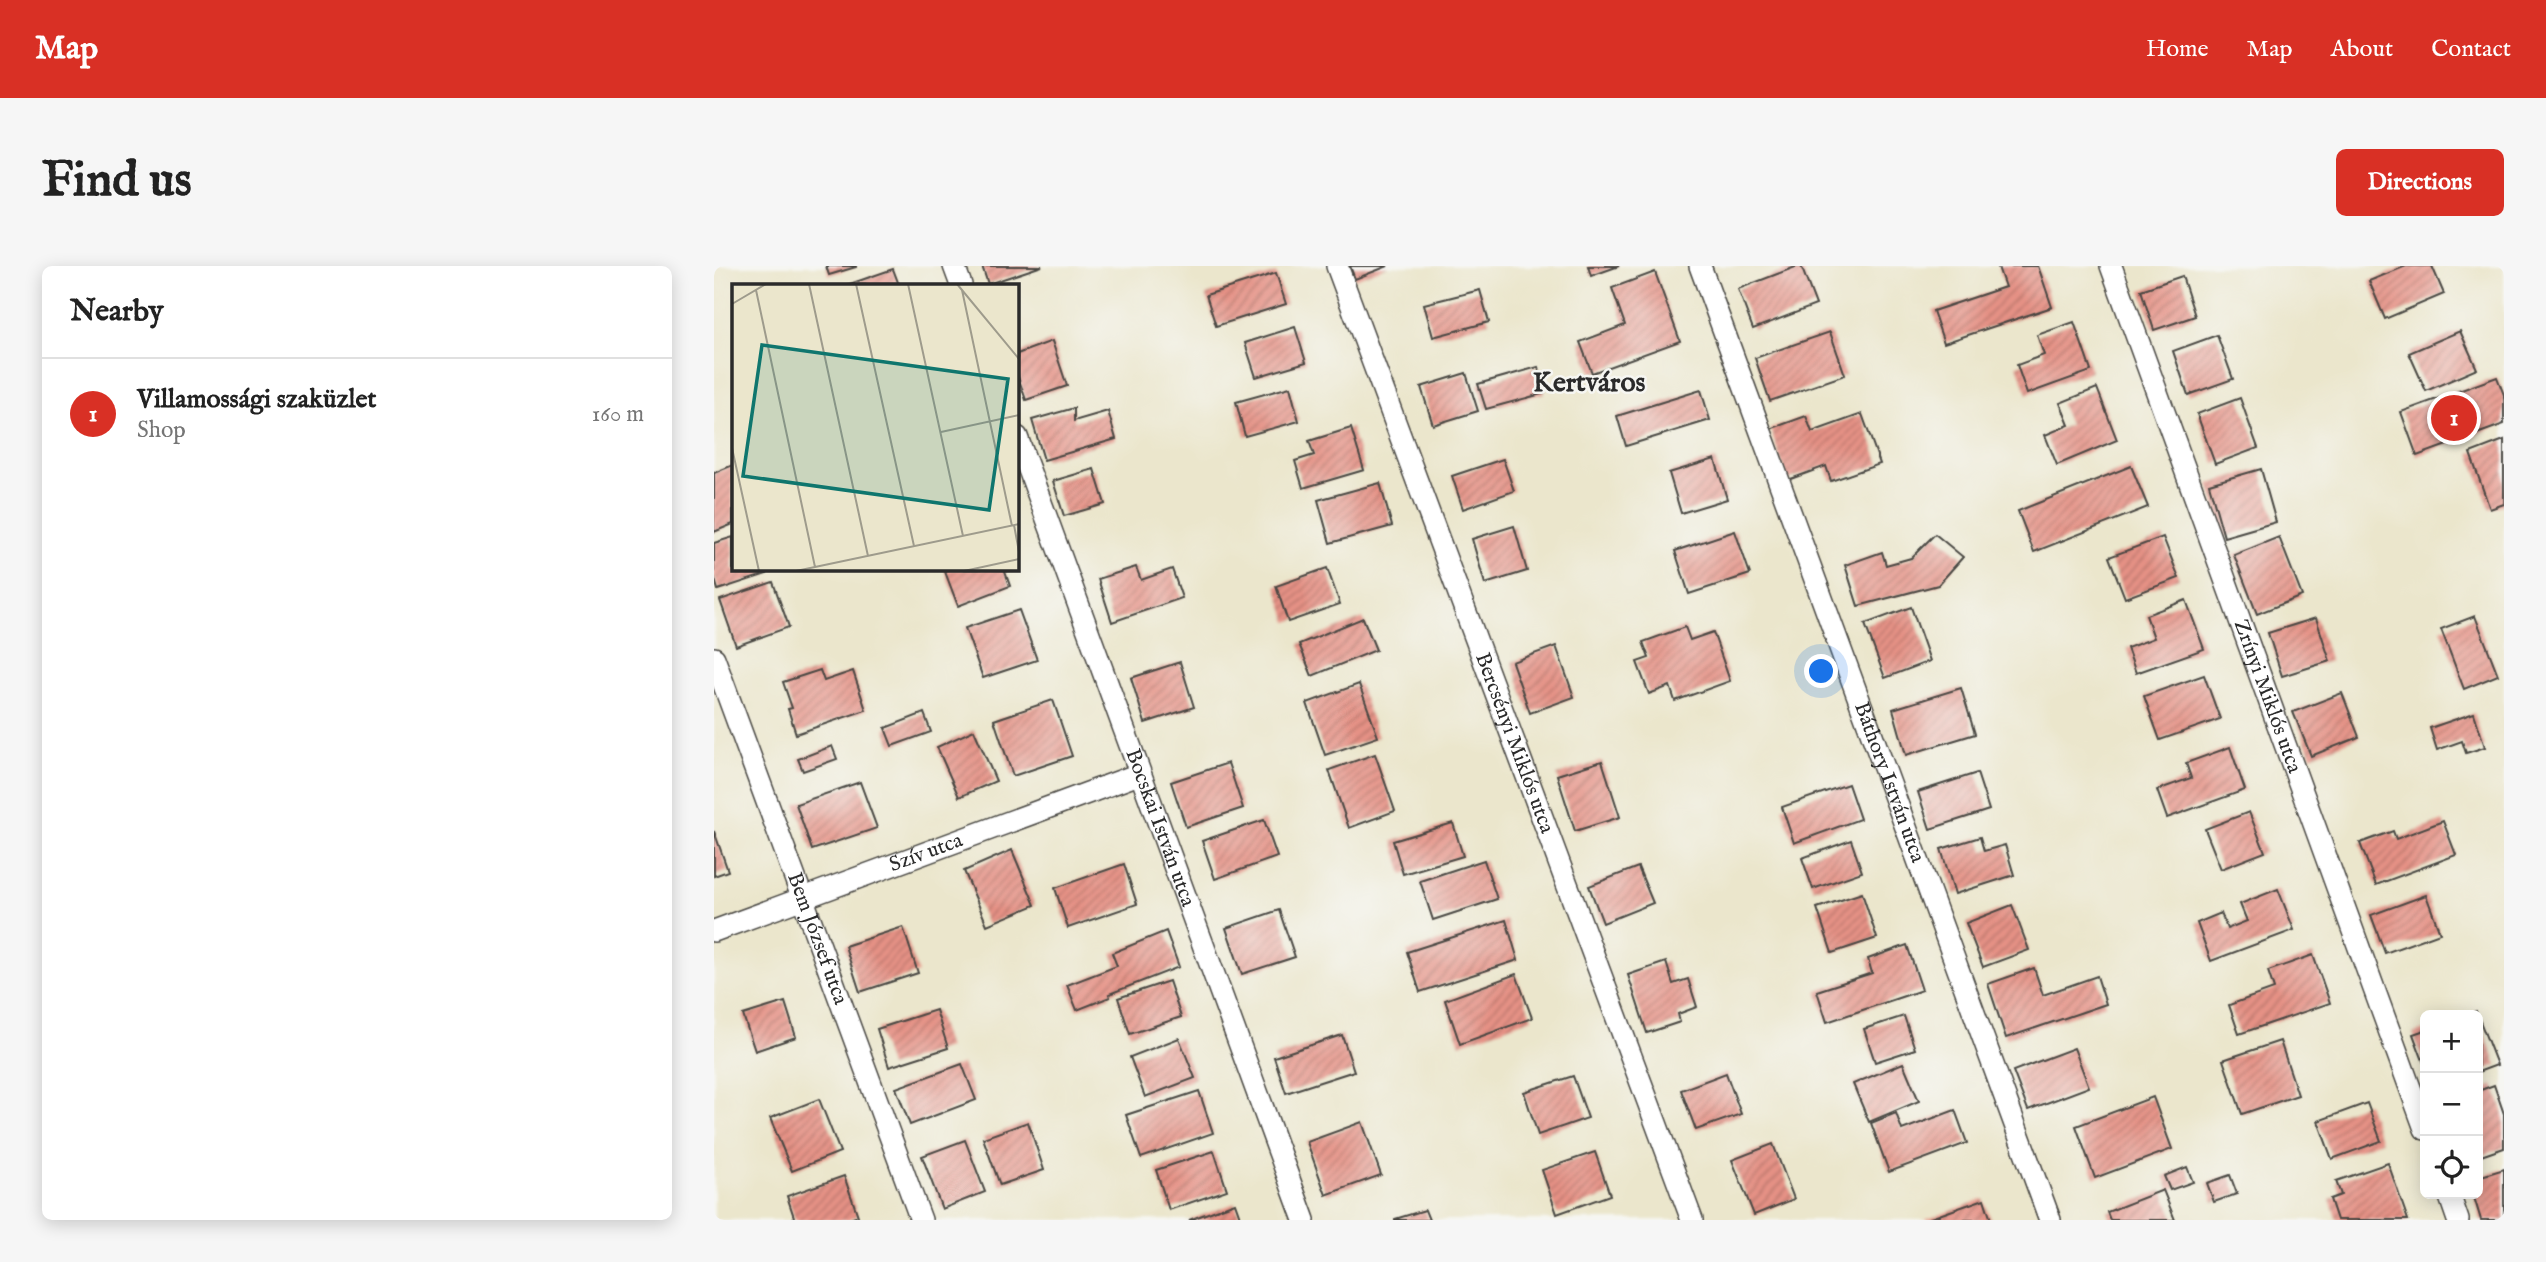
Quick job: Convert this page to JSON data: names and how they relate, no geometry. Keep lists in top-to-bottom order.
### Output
{
  "streets": {
    "street": [
      "Zrínyi Miklós utca",
      "Bercsényi Miklós utca",
      "Báthory István utca",
      "Bocskai István utca",
      "Szív utca",
      "Bem József utca"
    ]
  },
  "crossings": [
    ["Bocskai István utca", "Szív utca"],
    ["Szív utca", "Bem József utca"]
  ],
  "districts": ["Kertváros"],
  "page": {
    "header": "Map",
    "nav": [
      "Home",
      "Map",
      "About",
      "Contact"
    ],
    "buttons": "Directions",
    "title": "Find us",
    "heading": "Nearby",
    "list": [
      {
        "mark": "1",
        "name": "Villamossági szaküzlet",
        "note": "Shop",
        "value": "160 m"
      }
    ],
    "pins": "1",
    "map_buttons": ["+", "−"]
  }
}
